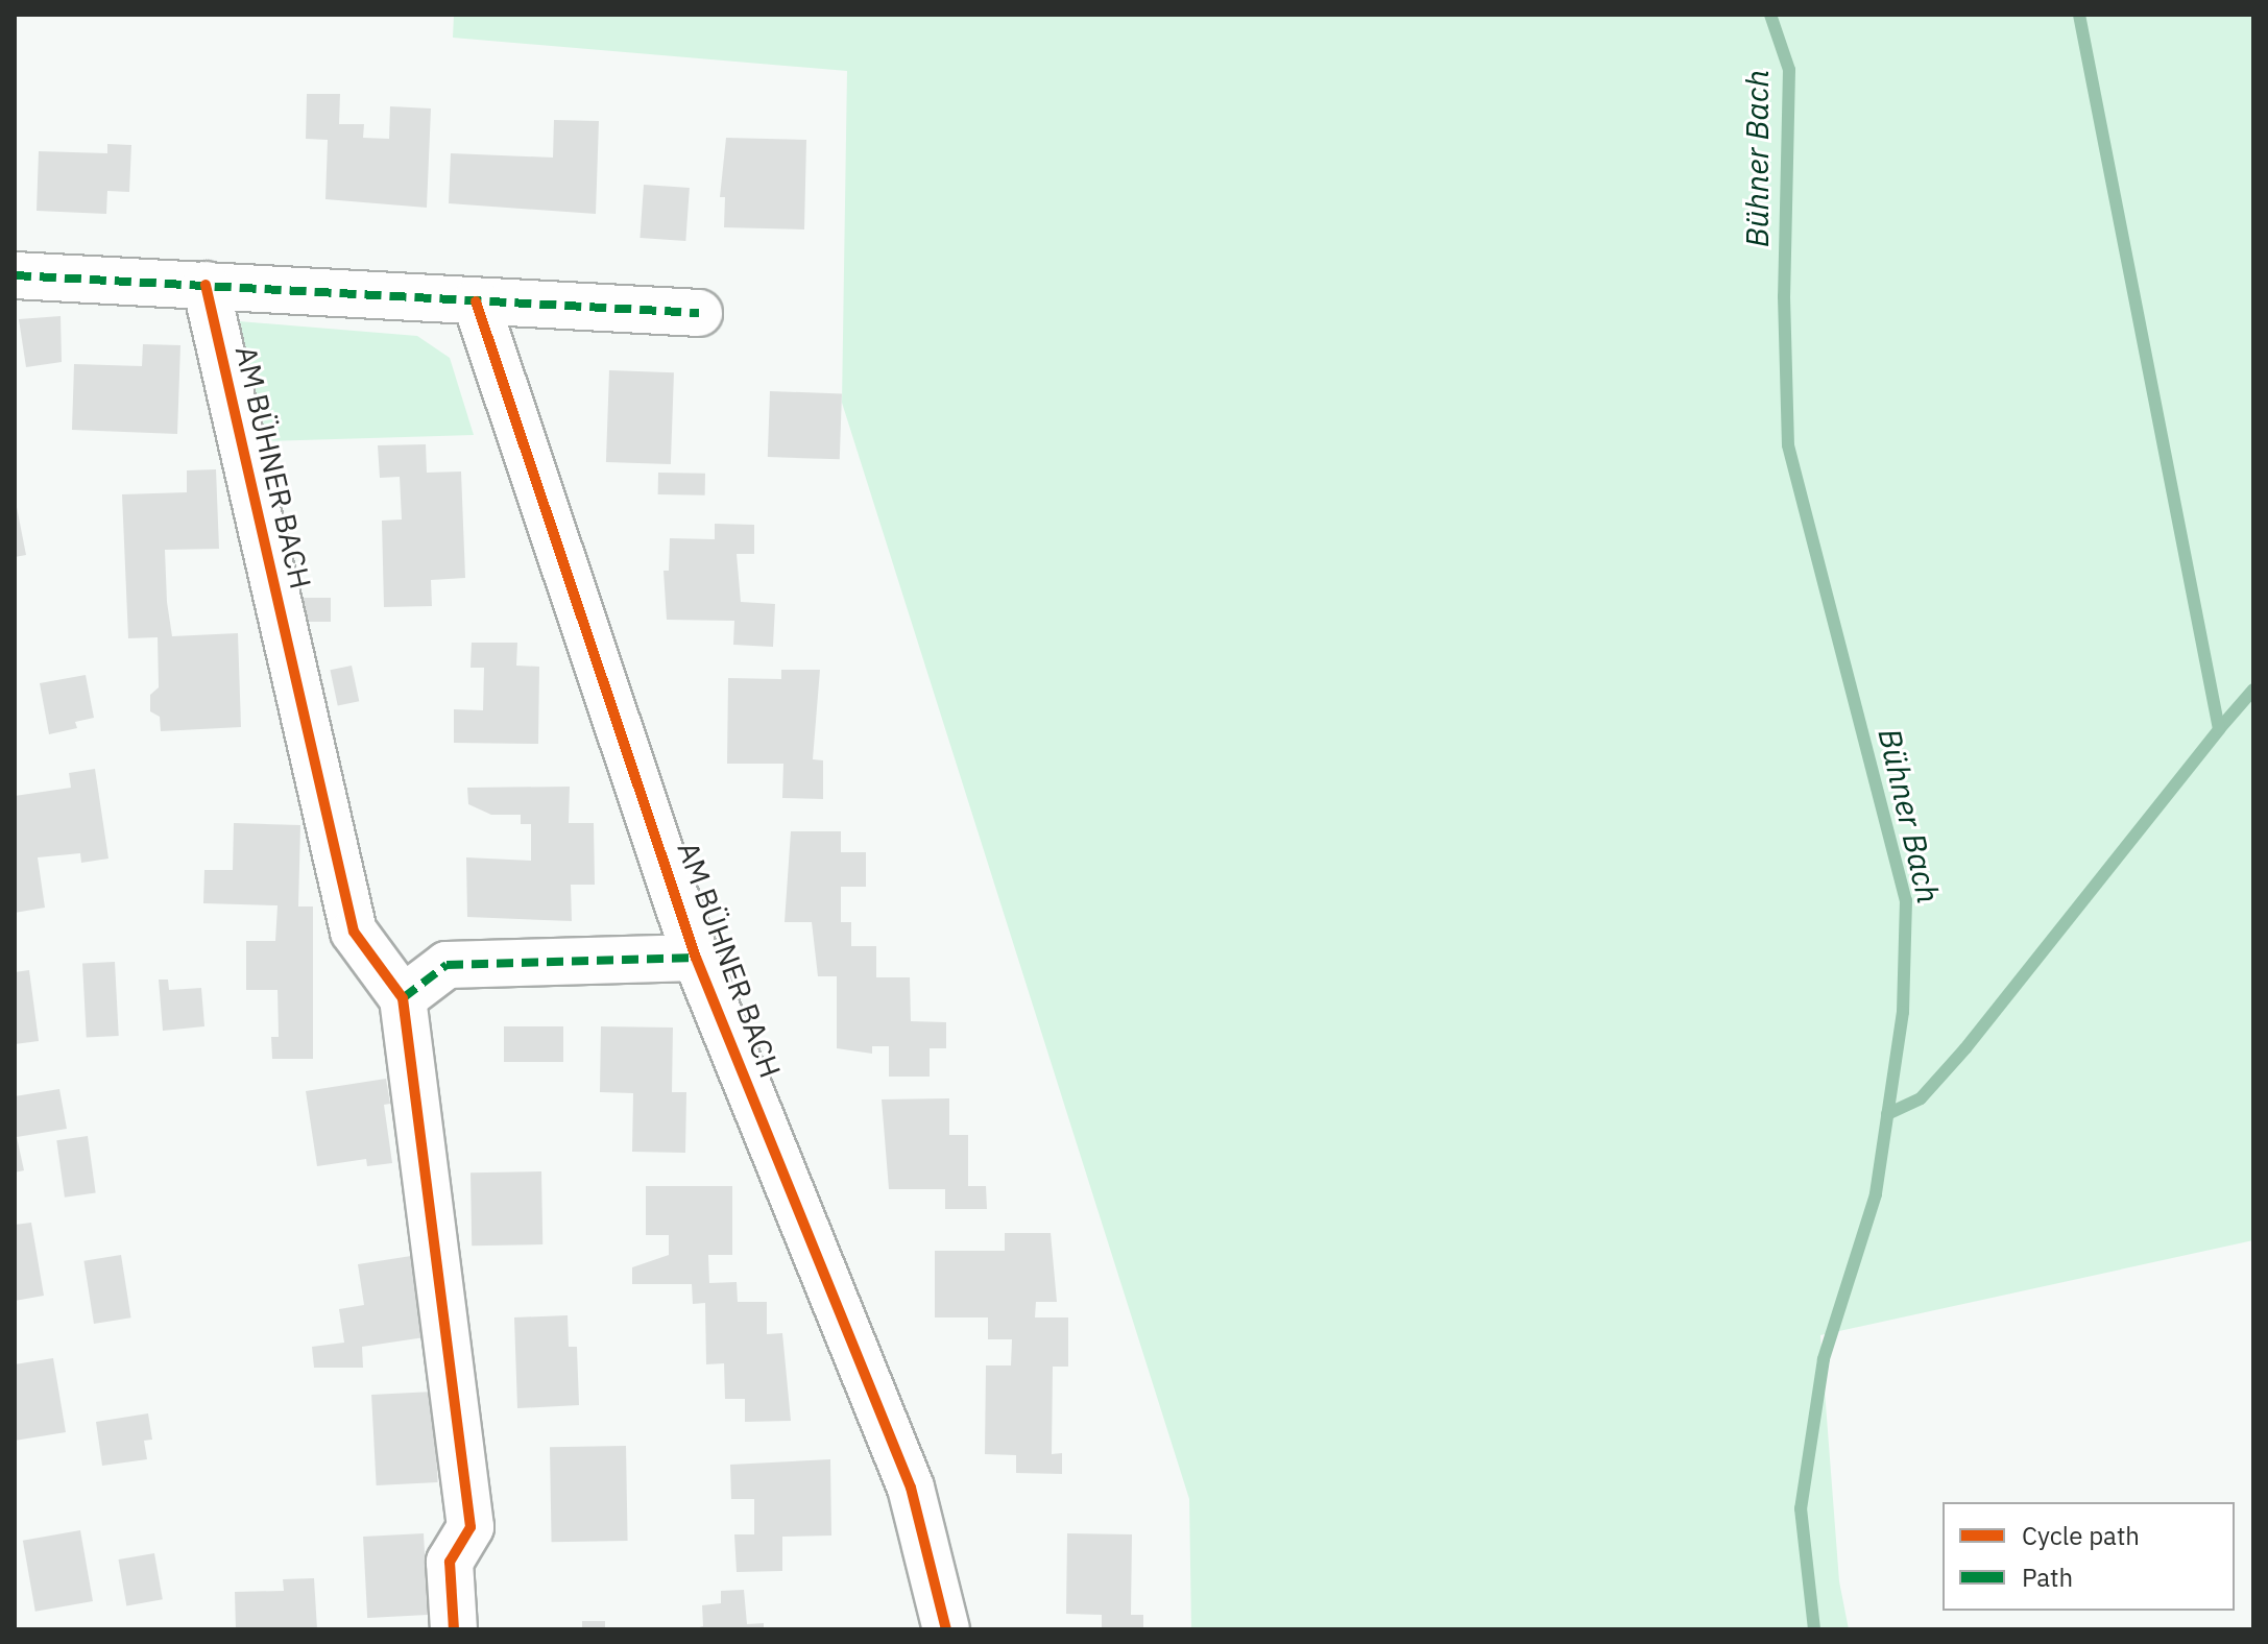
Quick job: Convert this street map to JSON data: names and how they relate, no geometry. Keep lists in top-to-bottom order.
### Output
{
  "streets": {
    "street": ["AM BÜHNER BACH"]
  },
  "water": ["Bühner Bach"],
  "legend": ["Cycle path", "Path"]
}
